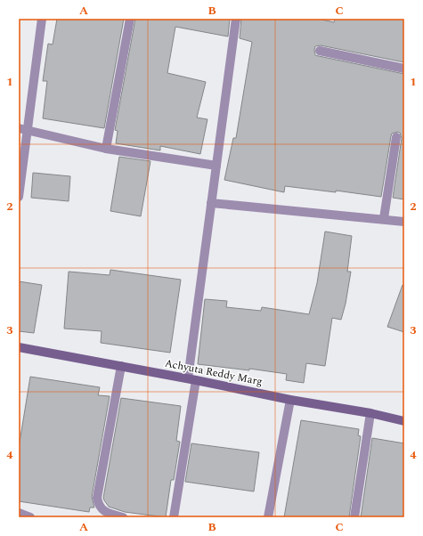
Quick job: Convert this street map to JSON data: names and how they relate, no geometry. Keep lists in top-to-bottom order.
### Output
{
  "streets": {
    "street": ["Achyuta Reddy Marg"]
  },
  "grid": {
    "columns": ["A", "B", "C"],
    "rows": [
      "1",
      "2",
      "3",
      "4"
    ]
  }
}
